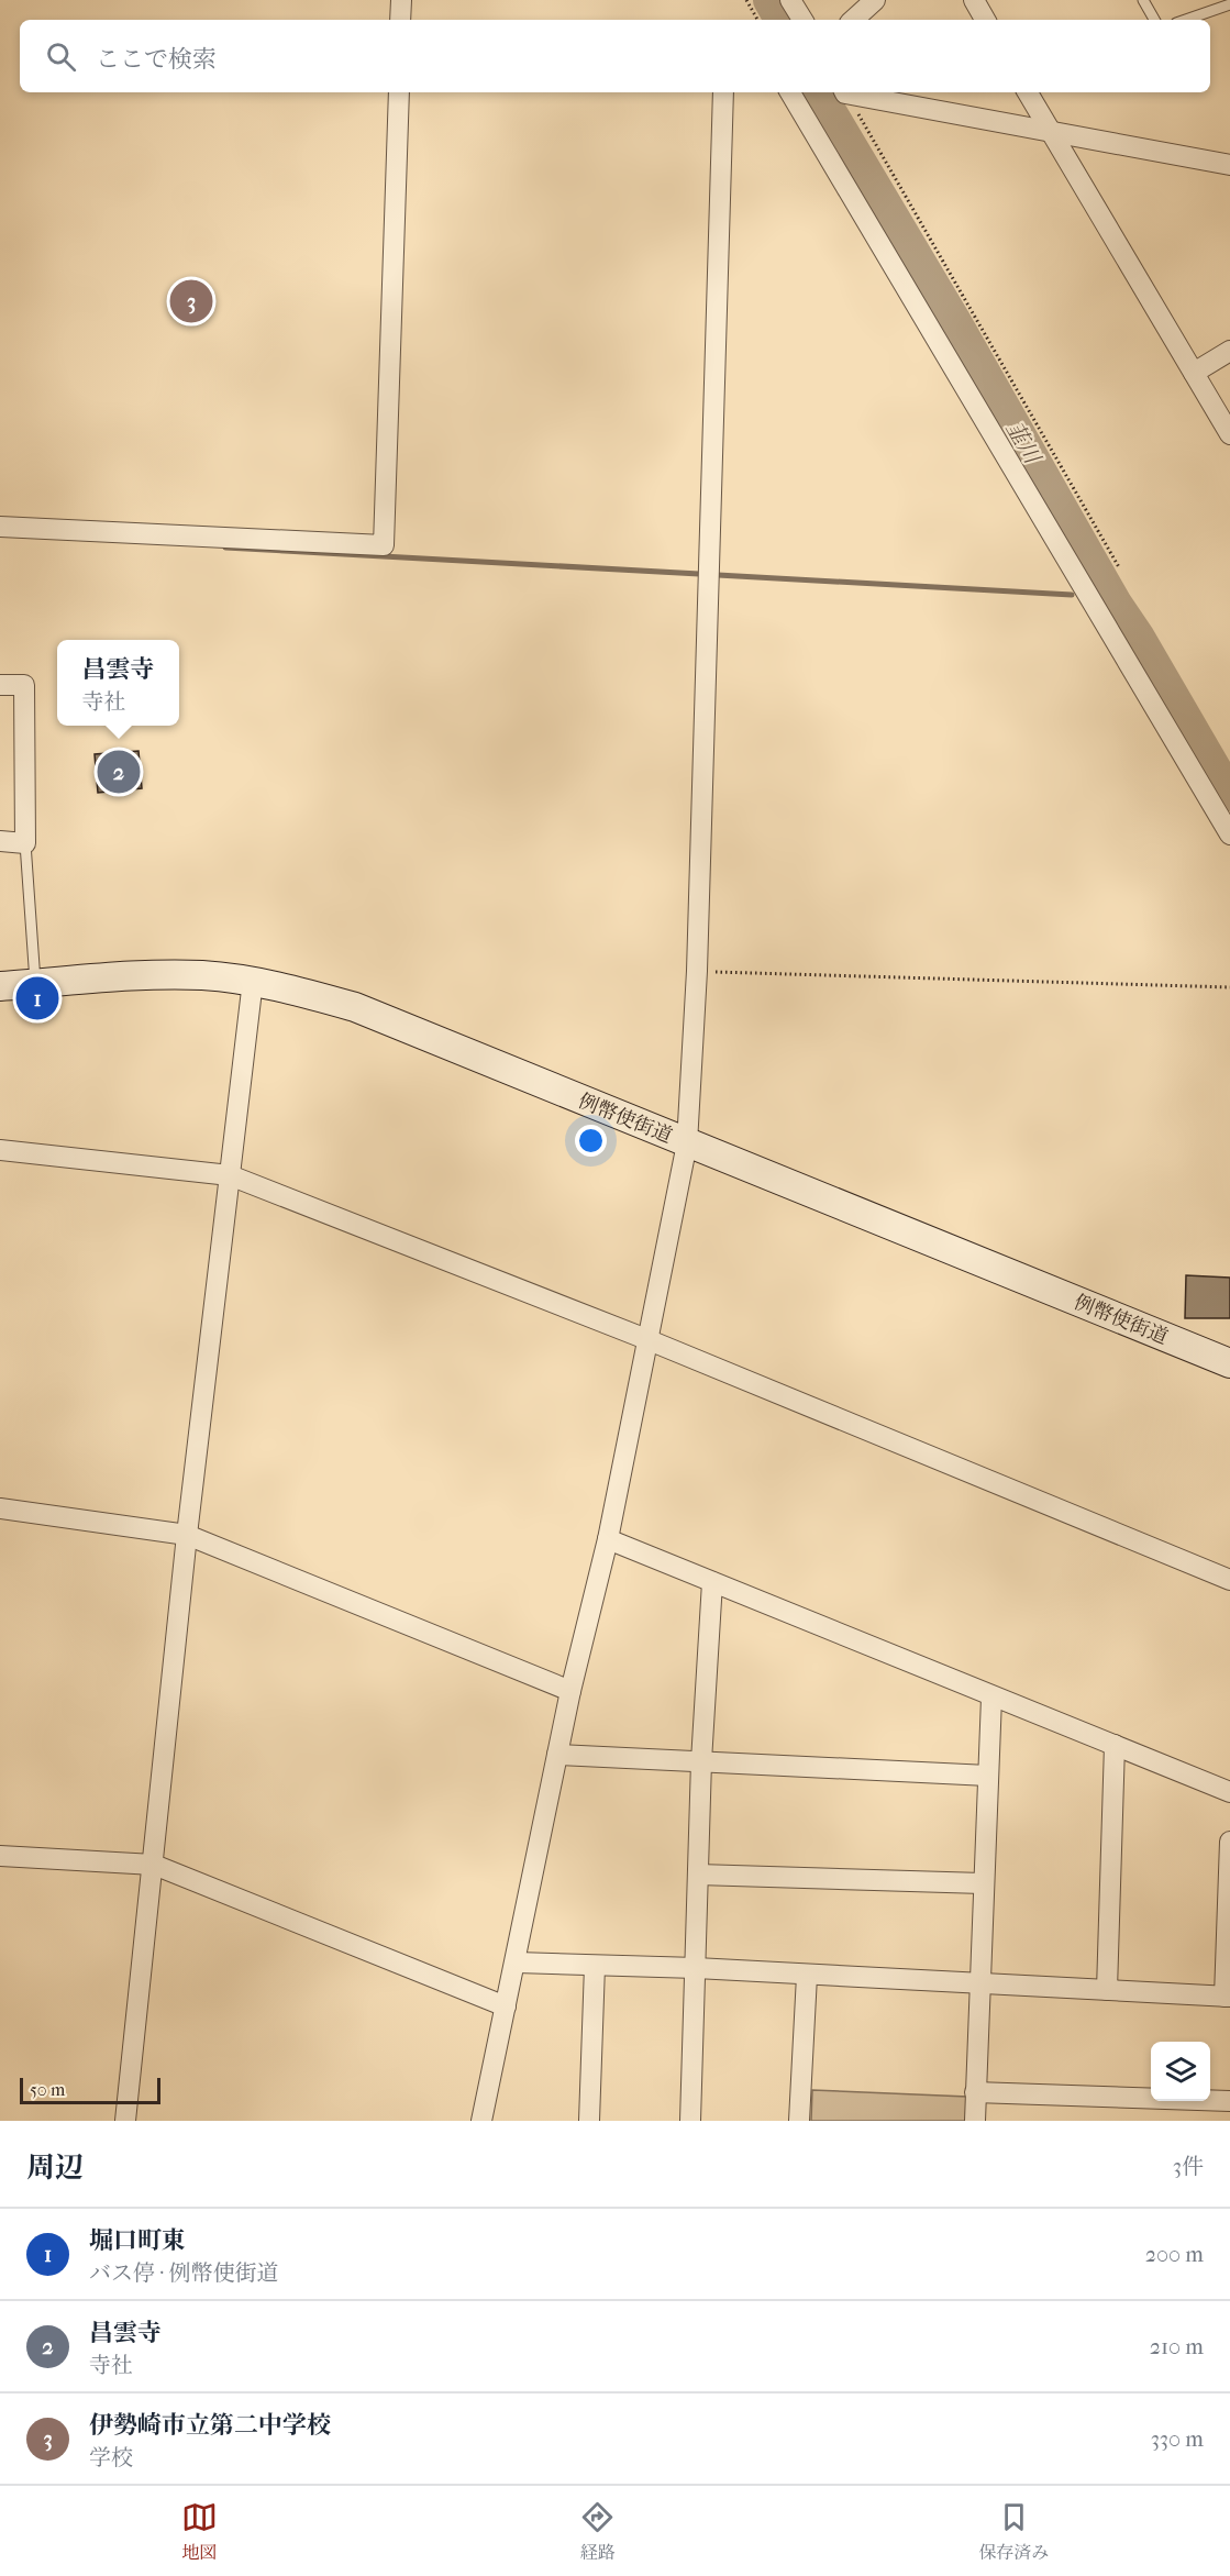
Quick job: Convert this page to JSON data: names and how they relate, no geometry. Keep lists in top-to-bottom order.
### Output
{
  "streets": {
    "main road": ["例幣使街道"]
  },
  "water": ["韮川"],
  "scale_bar": "50 m",
  "page": {
    "search": "ここで検索",
    "pins": ["3", "2", "1"],
    "popup": ["昌雲寺", "寺社"],
    "scale": "50 m",
    "heading": ["周辺", "3件"],
    "list": [
      {
        "mark": "1",
        "name": "堀口町東",
        "note": "バス停 · 例幣使街道",
        "value": "200 m"
      },
      {
        "mark": "2",
        "name": "昌雲寺",
        "note": "寺社",
        "value": "210 m"
      },
      {
        "mark": "3",
        "name": "伊勢崎市立第二中学校",
        "note": "学校",
        "value": "330 m"
      }
    ],
    "nav": ["地図", "経路", "保存済み"]
  }
}
